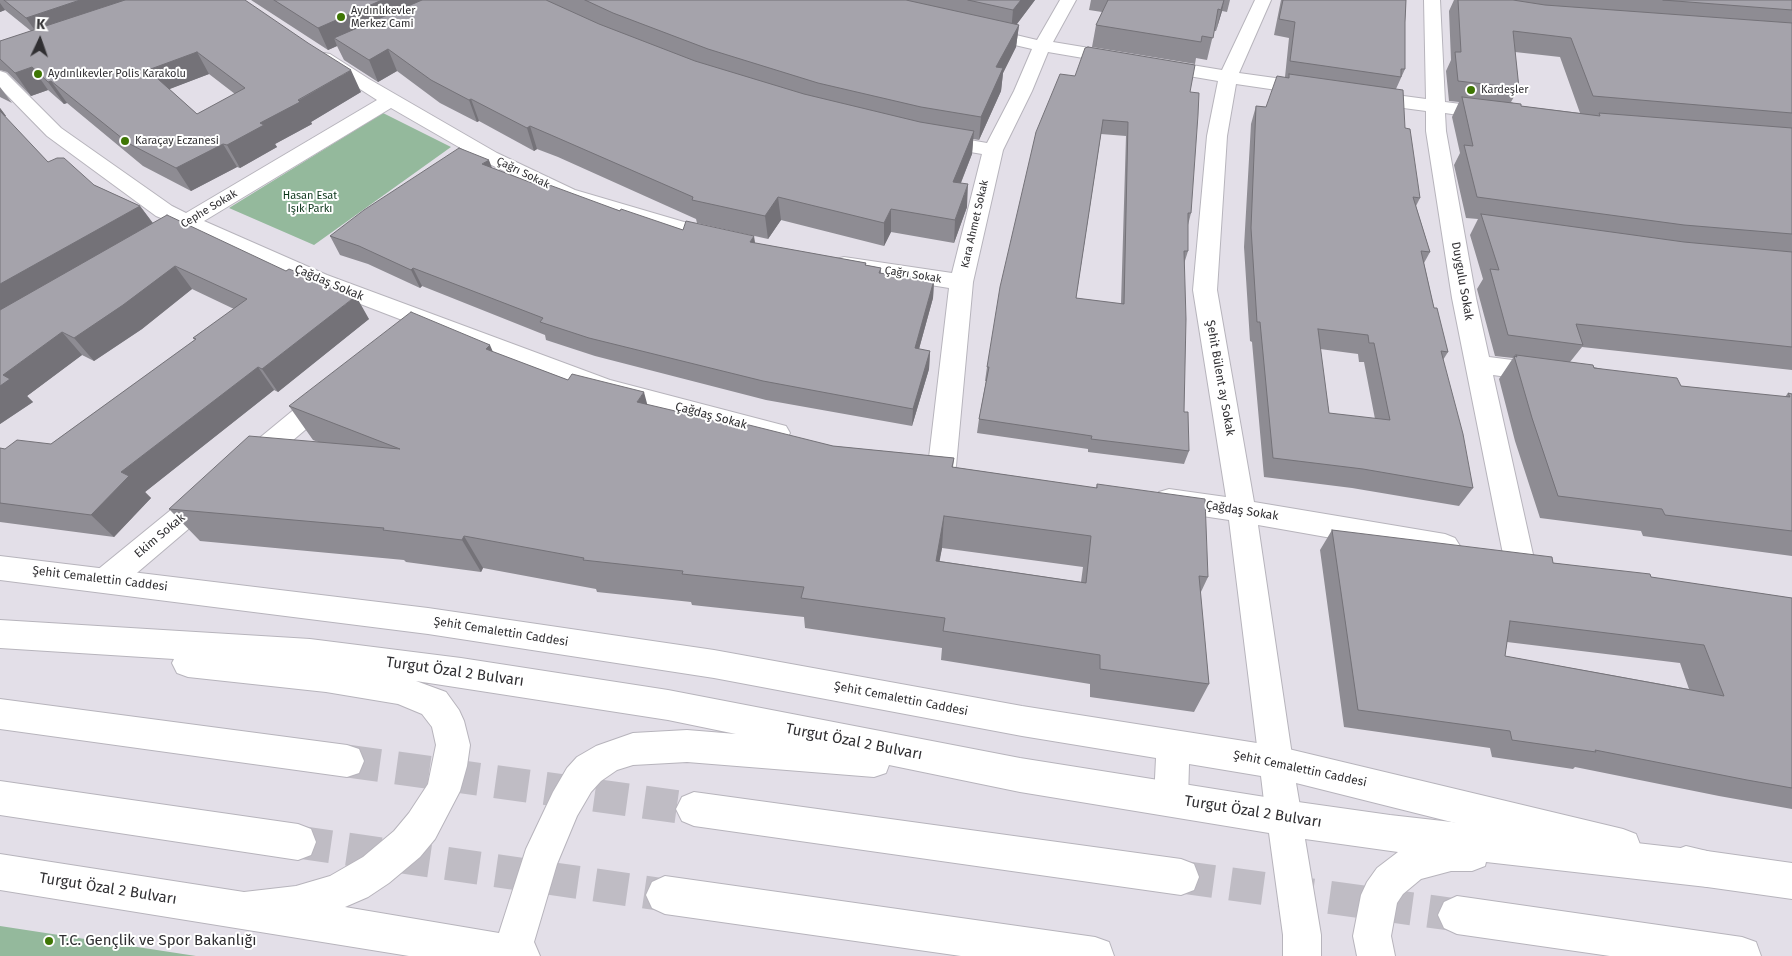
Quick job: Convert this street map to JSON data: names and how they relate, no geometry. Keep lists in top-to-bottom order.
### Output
{
  "streets": {
    "main road": [
      "Çağrı Sokak",
      "Cephe Sokak",
      "Kara Ahmet Sokak",
      "Duygulu Sokak",
      "Çağdaş Sokak",
      "Şehit Bülent ay Sokak",
      "Ekim Sokak",
      "Şehit Cemalettin Caddesi",
      "Turgut Özal 2 Bulvarı"
    ]
  },
  "crossings": [
    ["Çağrı Sokak", "Cephe Sokak"],
    ["Çağrı Sokak", "Kara Ahmet Sokak"],
    ["Cephe Sokak", "Çağdaş Sokak"],
    ["Duygulu Sokak", "Çağdaş Sokak"],
    ["Çağdaş Sokak", "Şehit Bülent ay Sokak"],
    ["Şehit Bülent ay Sokak", "Şehit Cemalettin Caddesi"],
    ["Şehit Bülent ay Sokak", "Turgut Özal 2 Bulvarı"],
    ["Ekim Sokak", "Şehit Cemalettin Caddesi"],
    ["Şehit Cemalettin Caddesi", "Turgut Özal 2 Bulvarı"]
  ],
  "parks": ["Hasan Esat Işık Parkı"],
  "places": [
    "Aydınlıkevler Merkez Cami",
    "Aydınlıkevler Polis Karakolu",
    "Kardeşler",
    "Karaçay Eczanesi",
    "T.C. Gençlik ve Spor Bakanlığı"
  ],
  "north": "top"
}
